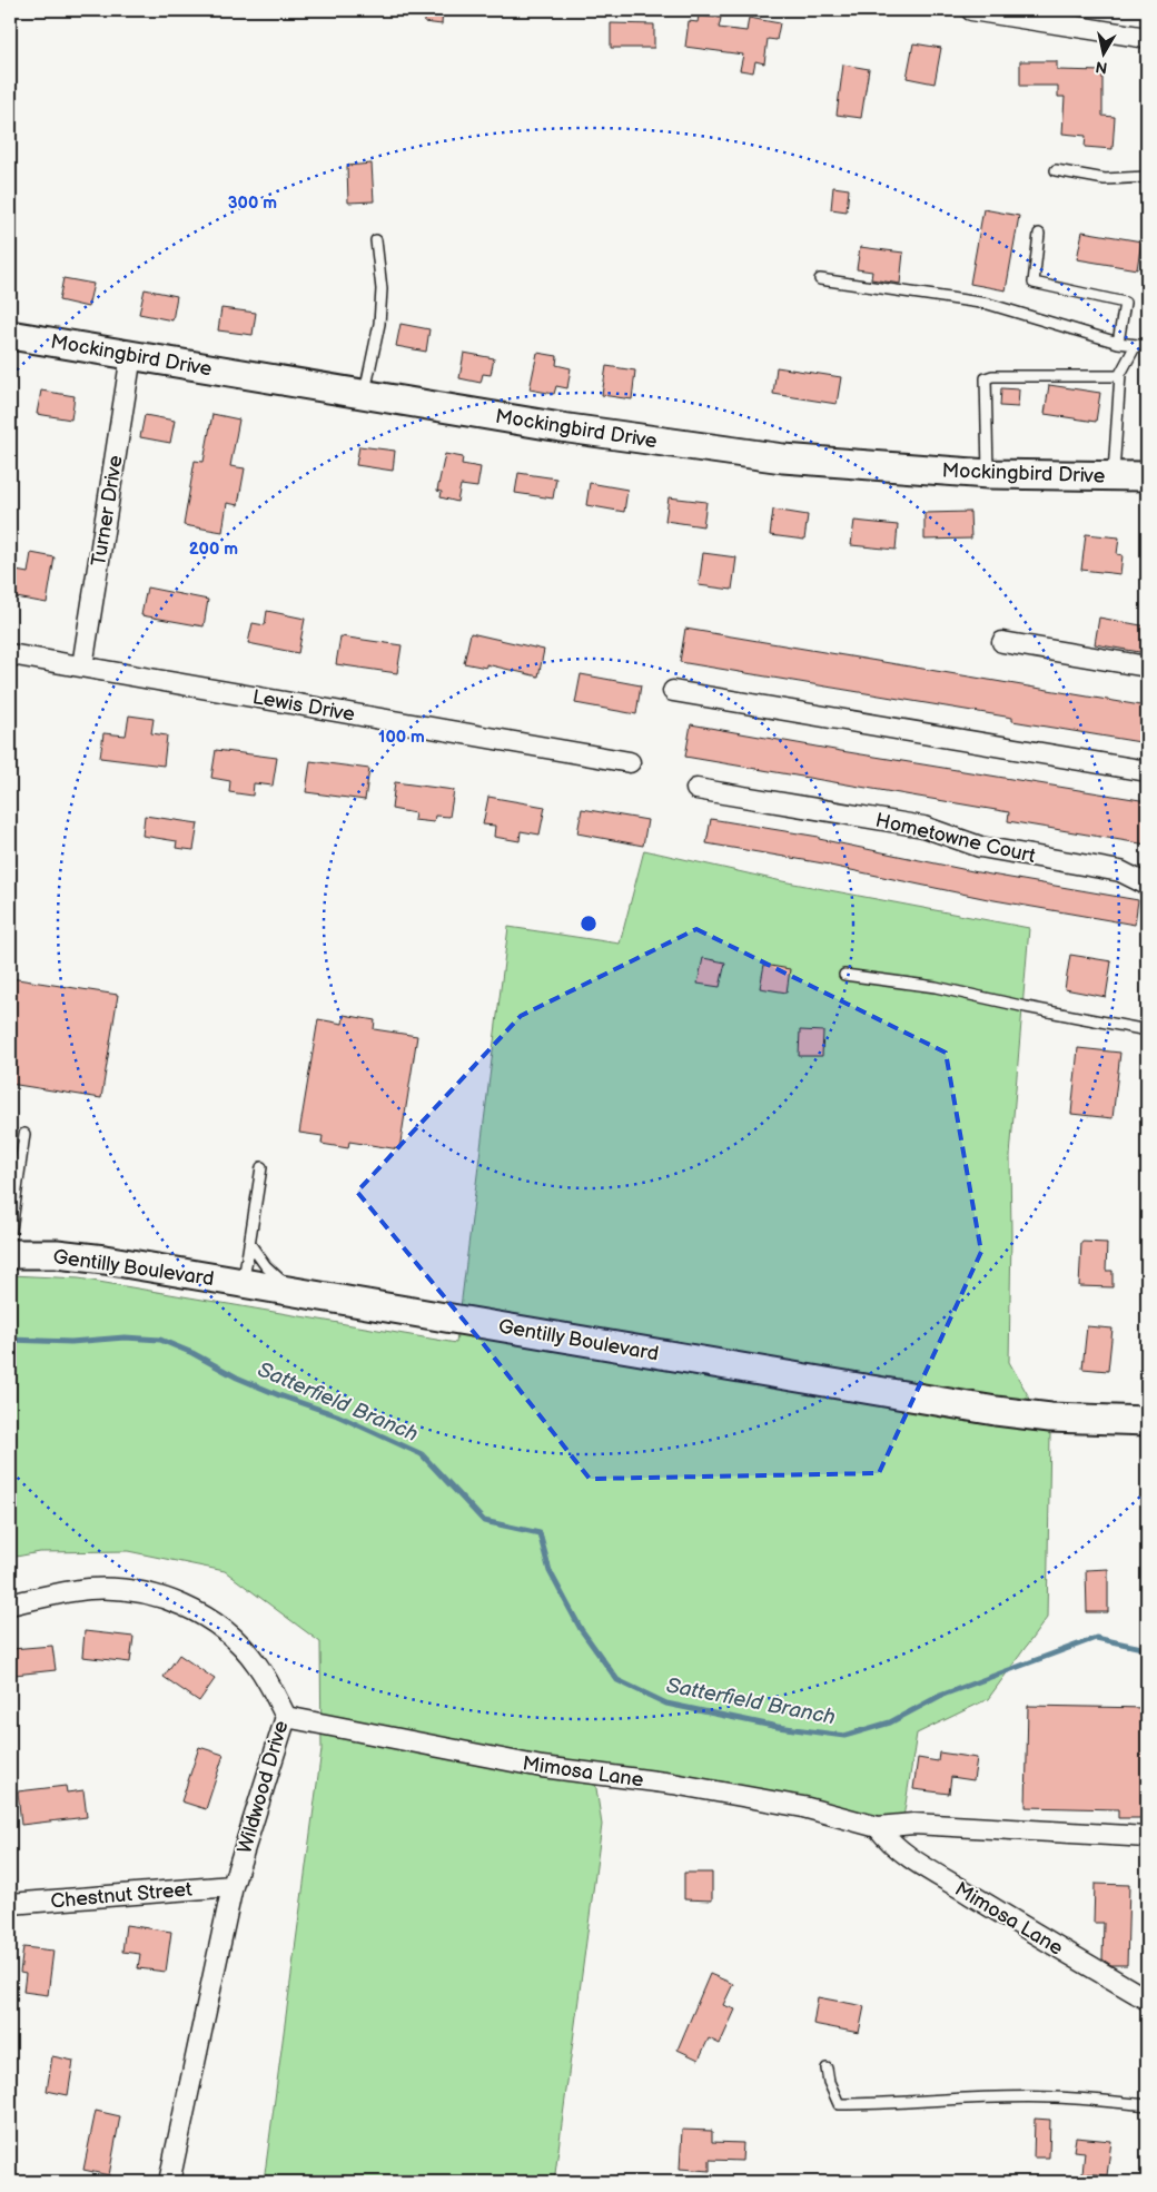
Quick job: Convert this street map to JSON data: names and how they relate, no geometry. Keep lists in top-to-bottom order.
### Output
{
  "streets": {
    "street": [
      "Mockingbird Drive",
      "Turner Drive",
      "Lewis Drive",
      "Hometowne Court",
      "Gentilly Boulevard",
      "Mimosa Lane",
      "Wildwood Drive",
      "Chestnut Street"
    ]
  },
  "crossings": [
    ["Mockingbird Drive", "Turner Drive"],
    ["Turner Drive", "Lewis Drive"],
    ["Mimosa Lane", "Wildwood Drive"],
    ["Wildwood Drive", "Chestnut Street"]
  ],
  "water": ["Satterfield Branch"],
  "north": "bottom",
  "rings": ["300 m", "200 m", "100 m"]
}
